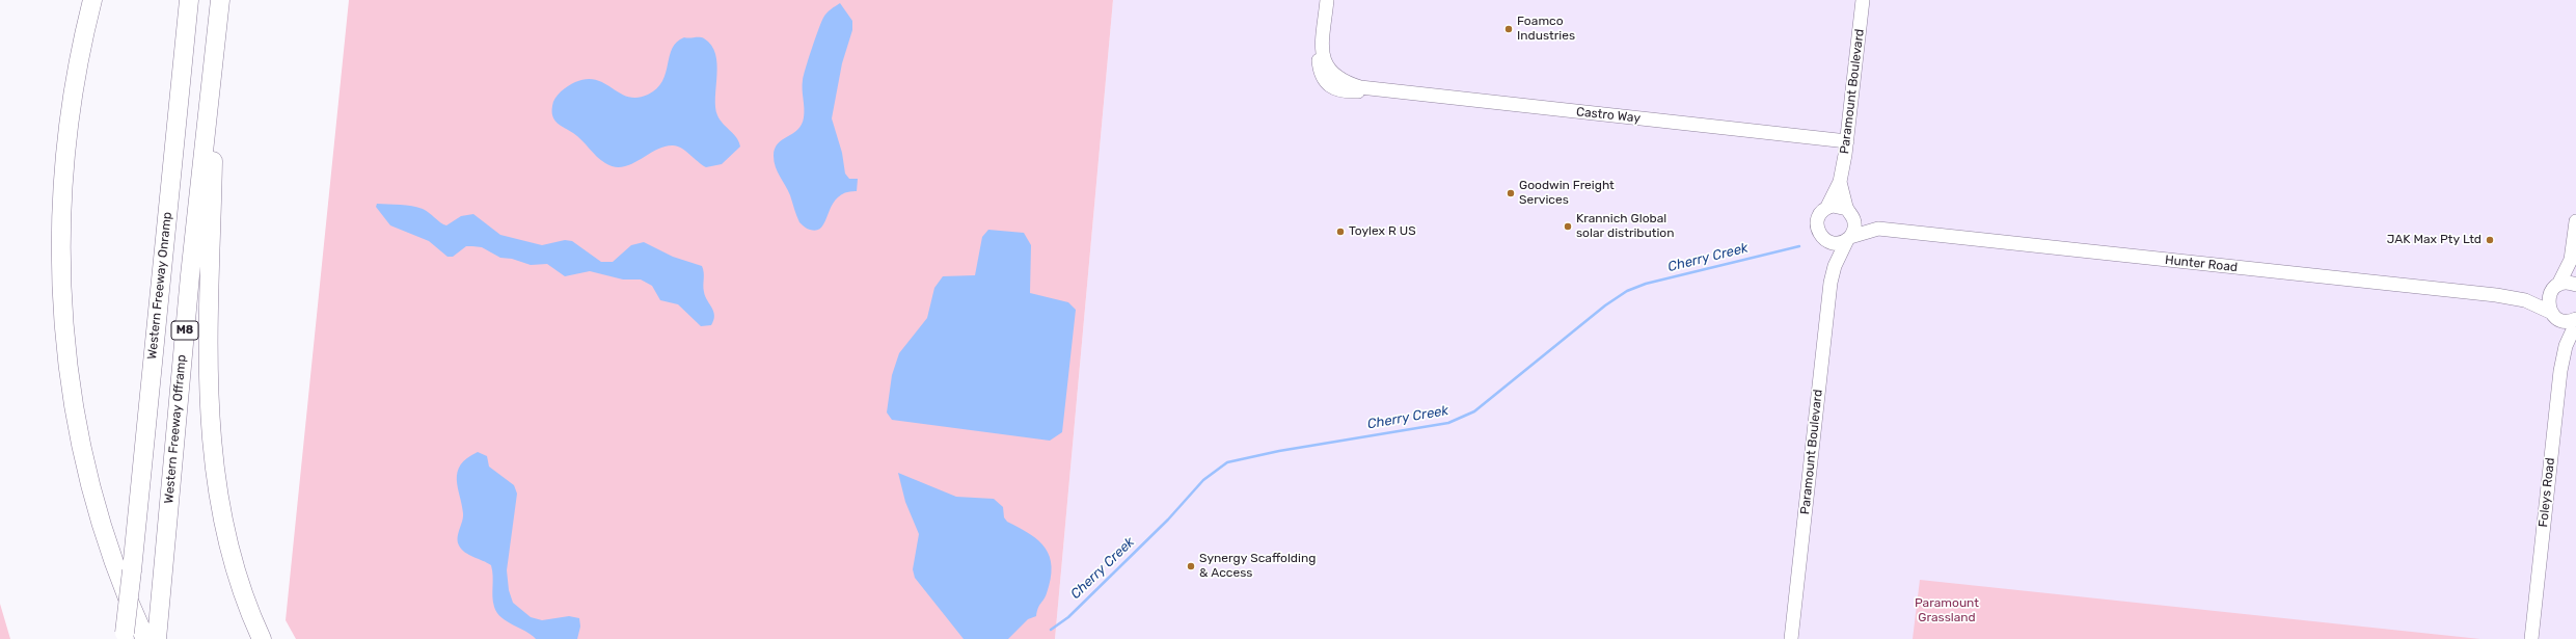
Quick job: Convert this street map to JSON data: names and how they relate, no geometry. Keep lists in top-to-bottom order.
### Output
{
  "streets": {
    "highway": ["Western Freeway Onramp", "M8", "Western Freeway Offramp"],
    "street": [
      "Paramount Boulevard",
      "Castro Way",
      "Hunter Road",
      "Foleys Road"
    ]
  },
  "crossings": [
    ["Paramount Boulevard", "Castro Way"],
    ["Paramount Boulevard", "Hunter Road"],
    ["Hunter Road", "Foleys Road"],
    ["M8", "Western Freeway Offramp"]
  ],
  "water": ["Cherry Creek"],
  "parks": ["Paramount Grassland"],
  "places": [
    "Foamco Industries",
    "Goodwin Freight Services",
    "Krannich Global solar distribution",
    "Toylex R US",
    "JAK Max Pty Ltd",
    "Synergy Scaffolding & Access"
  ]
}
